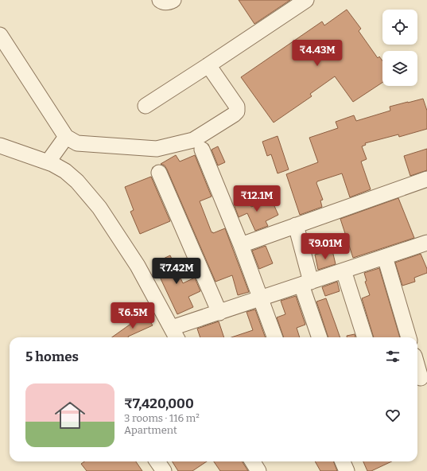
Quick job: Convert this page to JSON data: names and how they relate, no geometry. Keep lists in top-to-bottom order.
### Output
{
  "page": {
    "price": [
      "₹4.43M",
      "₹12.1M",
      "₹9.01M",
      "₹7.42M",
      "₹6.5M"
    ],
    "heading": "5 homes",
    "list": [
      {
        "name": "₹7,420,000",
        "note": "3 rooms · 116 m² · Apartment"
      }
    ]
  }
}
